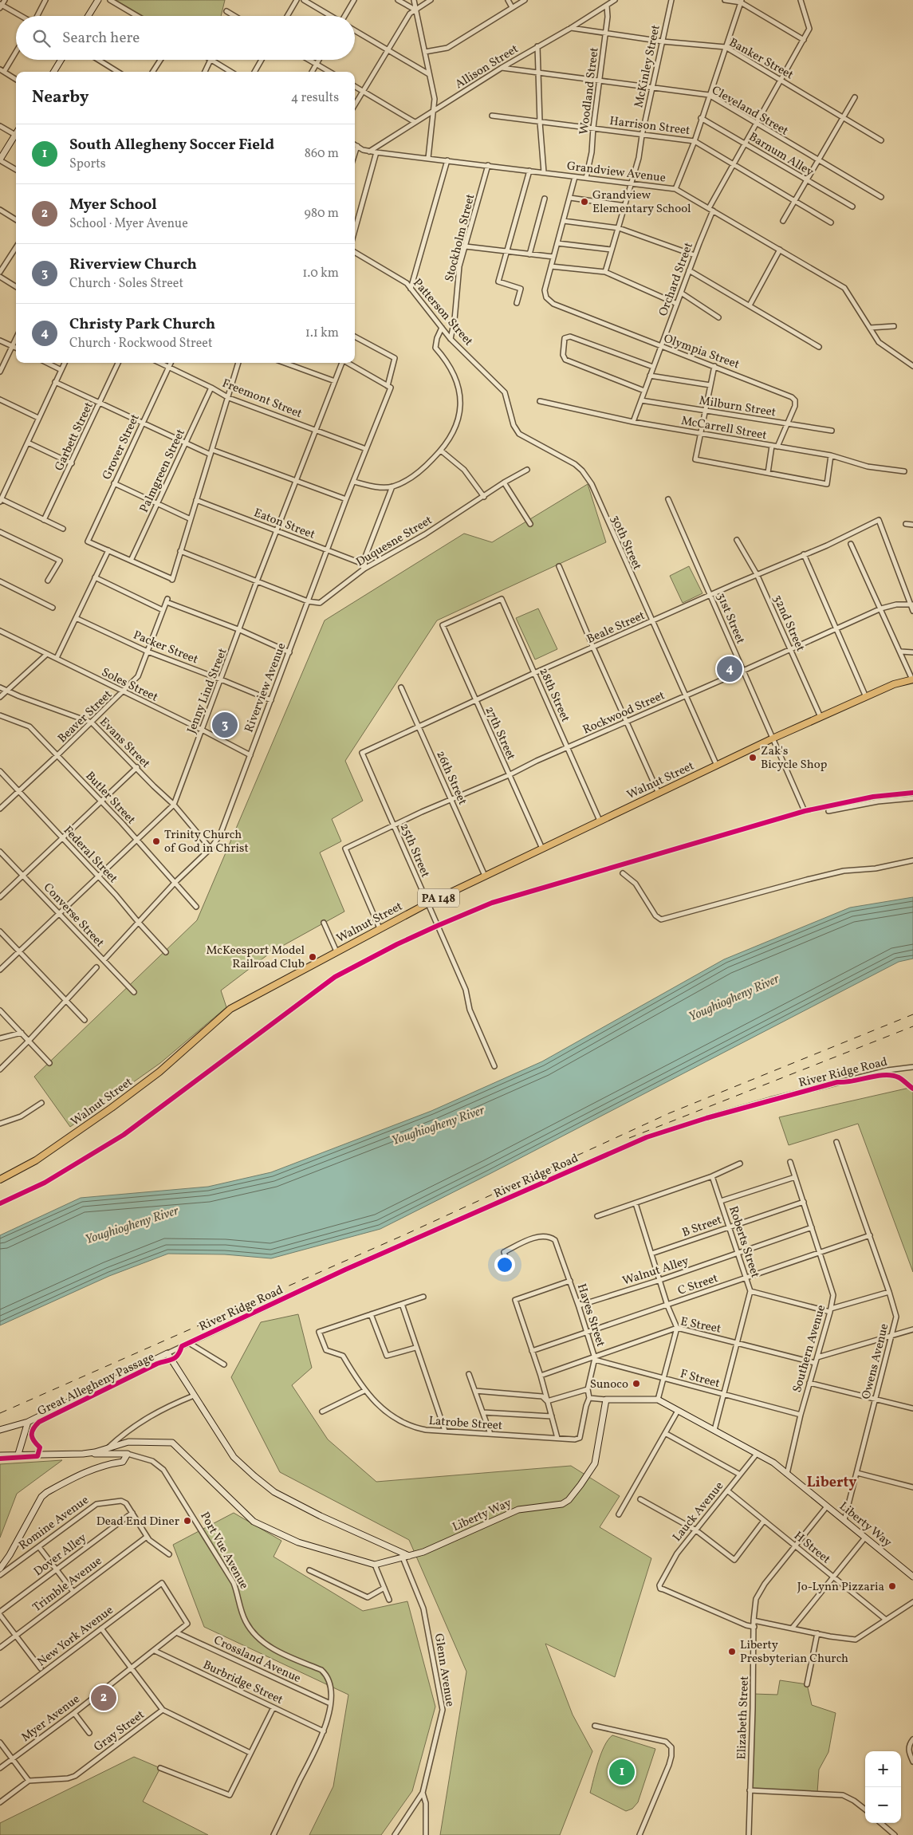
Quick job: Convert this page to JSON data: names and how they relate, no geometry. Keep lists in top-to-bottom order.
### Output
{
  "streets": {
    "main road": ["Walnut Street", "PA 148"],
    "street": [
      "Banker Street",
      "Allison Street",
      "McKinley Street",
      "Woodland Street",
      "Cleveland Street",
      "Harrison Street",
      "Barnum Alley",
      "Grandview Avenue",
      "Stockholm Street",
      "Orchard Street",
      "Patterson Street",
      "Olympia Street",
      "Freemont Street",
      "Milburn Street",
      "McCarrell Street",
      "Garbett Street",
      "Grover Street",
      "Palmgreen Street",
      "Eaton Street",
      "Duquesne Street",
      "30th Street",
      "31st Street",
      "32nd Street",
      "Beale Street",
      "Packer Street",
      "Soles Street",
      "Riverview Avenue",
      "Jenny Lind Street",
      "28th Street",
      "Rockwood Street",
      "Beaver Street",
      "27th Street",
      "Evans Street",
      "26th Street",
      "Butler Street",
      "25th Street",
      "Federal Street",
      "Converse Street",
      "River Ridge Road",
      "B Street",
      "Roberts Street",
      "Walnut Alley",
      "C Street",
      "Hayes Street",
      "E Street",
      "Southern Avenue",
      "Owens Avenue",
      "F Street",
      "Latrobe Street",
      "Lauck Avenue",
      "Liberty Way",
      "Romine Avenue",
      "H Street",
      "Port Vue Avenue",
      "Dover Alley",
      "Trimble Avenue",
      "New York Avenue",
      "Crossland Avenue",
      "Glenn Avenue",
      "Burbridge Street",
      "Myer Avenue",
      "Elizabeth Street",
      "Gray Street"
    ],
    "cycle path": ["Great Allegheny Passage"]
  },
  "crossings": [
    ["Banker Street", "Allison Street"],
    ["Banker Street", "McKinley Street"],
    ["Banker Street", "Woodland Street"],
    ["Banker Street", "Orchard Street"],
    ["Allison Street", "Woodland Street"],
    ["Allison Street", "Cleveland Street"],
    ["Allison Street", "Grandview Avenue"],
    ["McKinley Street", "Cleveland Street"],
    ["McKinley Street", "Harrison Street"],
    ["McKinley Street", "Grandview Avenue"],
    ["Woodland Street", "Cleveland Street"],
    ["Woodland Street", "Harrison Street"],
    ["Woodland Street", "Grandview Avenue"],
    ["Cleveland Street", "Orchard Street"],
    ["Harrison Street", "Orchard Street"],
    ["Barnum Alley", "Orchard Street"],
    ["Grandview Avenue", "Stockholm Street"],
    ["Grandview Avenue", "Orchard Street"],
    ["Stockholm Street", "Patterson Street"],
    ["Orchard Street", "Olympia Street"],
    ["Orchard Street", "Milburn Street"],
    ["Orchard Street", "McCarrell Street"],
    ["Patterson Street", "30th Street"],
    ["Olympia Street", "Milburn Street"],
    ["Olympia Street", "McCarrell Street"],
    ["Freemont Street", "Grover Street"],
    ["Freemont Street", "Palmgreen Street"],
    ["Freemont Street", "Riverview Avenue"],
    ["Freemont Street", "Jenny Lind Street"],
    ["Eaton Street", "Duquesne Street"],
    ["Eaton Street", "Riverview Avenue"],
    ["Eaton Street", "Jenny Lind Street"],
    ["Duquesne Street", "Riverview Avenue"],
    ["Duquesne Street", "Jenny Lind Street"],
    ["30th Street", "Beale Street"],
    ["30th Street", "Rockwood Street"],
    ["30th Street", "Walnut Street"],
    ["31st Street", "Beale Street"],
    ["31st Street", "Rockwood Street"],
    ["31st Street", "Walnut Street"],
    ["32nd Street", "Beale Street"],
    ["32nd Street", "Rockwood Street"],
    ["32nd Street", "Walnut Street"],
    ["Beale Street", "28th Street"],
    ["Beale Street", "Rockwood Street"],
    ["Beale Street", "27th Street"],
    ["Beale Street", "26th Street"],
    ["Beale Street", "25th Street"],
    ["Packer Street", "Riverview Avenue"],
    ["Packer Street", "Jenny Lind Street"],
    ["Packer Street", "Beaver Street"],
    ["Soles Street", "Riverview Avenue"],
    ["Soles Street", "Jenny Lind Street"],
    ["Soles Street", "Beaver Street"],
    ["Riverview Avenue", "Evans Street"],
    ["Riverview Avenue", "Butler Street"],
    ["Riverview Avenue", "Federal Street"],
    ["Riverview Avenue", "Converse Street"],
    ["Jenny Lind Street", "Beaver Street"],
    ["Jenny Lind Street", "Evans Street"],
    ["Jenny Lind Street", "Butler Street"],
    ["Jenny Lind Street", "Federal Street"],
    ["Jenny Lind Street", "Converse Street"],
    ["28th Street", "Rockwood Street"],
    ["28th Street", "27th Street"],
    ["28th Street", "Walnut Street"],
    ["Rockwood Street", "27th Street"],
    ["Rockwood Street", "26th Street"],
    ["Rockwood Street", "Walnut Street"],
    ["Rockwood Street", "25th Street"],
    ["Beaver Street", "Evans Street"],
    ["Beaver Street", "Butler Street"],
    ["Beaver Street", "Federal Street"],
    ["27th Street", "Walnut Street"],
    ["26th Street", "Walnut Street"],
    ["Walnut Street", "25th Street"],
    ["B Street", "Roberts Street"],
    ["B Street", "Southern Avenue"],
    ["Roberts Street", "Walnut Alley"],
    ["Roberts Street", "C Street"],
    ["Roberts Street", "E Street"],
    ["Roberts Street", "F Street"],
    ["Roberts Street", "Liberty Way"],
    ["Walnut Alley", "Hayes Street"],
    ["Walnut Alley", "Southern Avenue"],
    ["C Street", "Hayes Street"],
    ["C Street", "Southern Avenue"],
    ["C Street", "Owens Avenue"],
    ["Hayes Street", "E Street"],
    ["Hayes Street", "F Street"],
    ["E Street", "Southern Avenue"],
    ["E Street", "F Street"],
    ["Southern Avenue", "F Street"],
    ["Southern Avenue", "Liberty Way"],
    ["Owens Avenue", "Liberty Way"],
    ["Lauck Avenue", "Liberty Way"],
    ["Lauck Avenue", "H Street"],
    ["Lauck Avenue", "Elizabeth Street"],
    ["Liberty Way", "Glenn Avenue"],
    ["Liberty Way", "Elizabeth Street"],
    ["Romine Avenue", "Port Vue Avenue"],
    ["Romine Avenue", "Dover Alley"],
    ["H Street", "Elizabeth Street"],
    ["Port Vue Avenue", "Crossland Avenue"],
    ["Port Vue Avenue", "Burbridge Street"],
    ["New York Avenue", "Myer Avenue"],
    ["Crossland Avenue", "Myer Avenue"],
    ["Burbridge Street", "Myer Avenue"]
  ],
  "districts": ["Liberty"],
  "water": ["Youghiogheny River"],
  "places": [
    "Grandview Elementary School",
    "Zak's Bicycle Shop",
    "Trinity Church of God in Christ",
    "McKeesport Model Railroad Club",
    "Sunoco",
    "Dead End Diner",
    "Jo-Lynn Pizzaria",
    "Liberty Presbyterian Church"
  ],
  "page": {
    "search": "Search here",
    "heading": ["Nearby", "4 results"],
    "list": [
      {
        "mark": "1",
        "name": "South Allegheny Soccer Field",
        "note": "Sports",
        "value": "860 m"
      },
      {
        "mark": "2",
        "name": "Myer School",
        "note": "School · Myer Avenue",
        "value": "980 m"
      },
      {
        "mark": "3",
        "name": "Riverview Church",
        "note": "Church · Soles Street",
        "value": "1.0 km"
      },
      {
        "mark": "4",
        "name": "Christy Park Church",
        "note": "Church · Rockwood Street",
        "value": "1.1 km"
      }
    ],
    "pins": [
      "4",
      "3",
      "2",
      "1"
    ],
    "map_buttons": ["+", "−"]
  }
}
